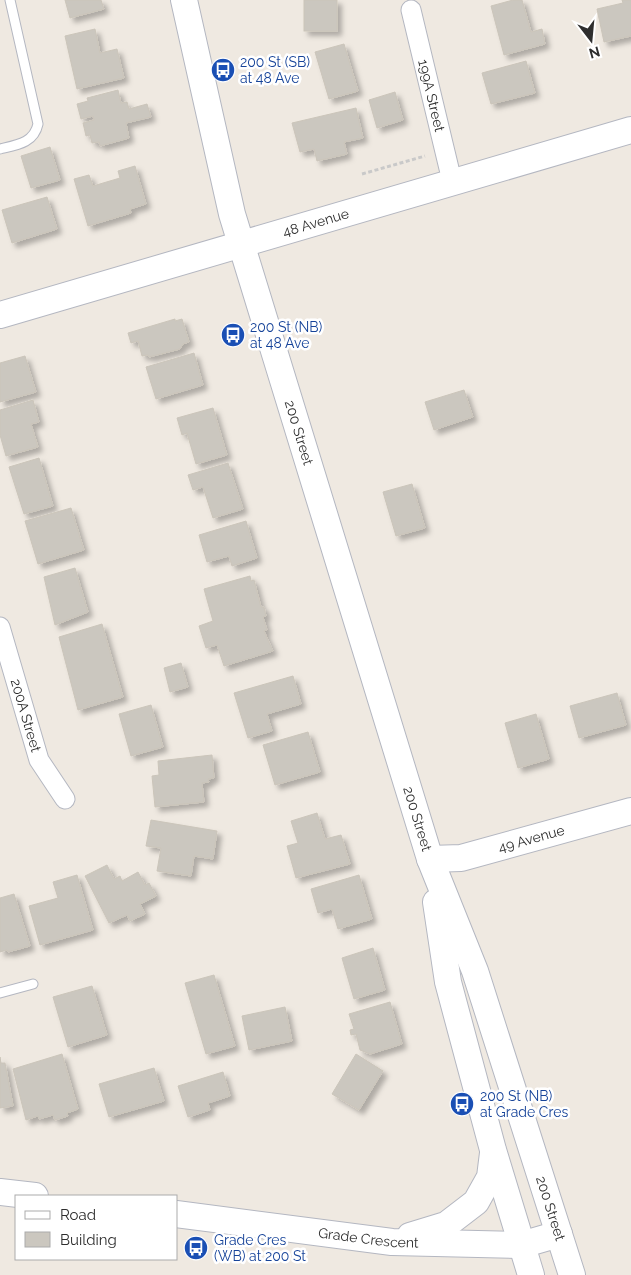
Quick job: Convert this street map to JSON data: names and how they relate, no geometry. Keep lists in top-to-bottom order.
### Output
{
  "streets": {
    "main road": [
      "48 Avenue",
      "200 Street",
      "49 Avenue",
      "Grade Crescent"
    ],
    "street": ["199A Street", "200A Street"]
  },
  "crossings": [
    ["199A Street", "48 Avenue"],
    ["48 Avenue", "200 Street"],
    ["200 Street", "49 Avenue"],
    ["200 Street", "Grade Crescent"]
  ],
  "places": {
    "bus stop": [
      "200 St (SB) at 48 Ave",
      "200 St (NB) at 48 Ave",
      "200 St (NB) at Grade Cres",
      "Grade Cres (WB) at 200 St"
    ]
  },
  "legend": ["Road", "Building"],
  "north": "bottom"
}
